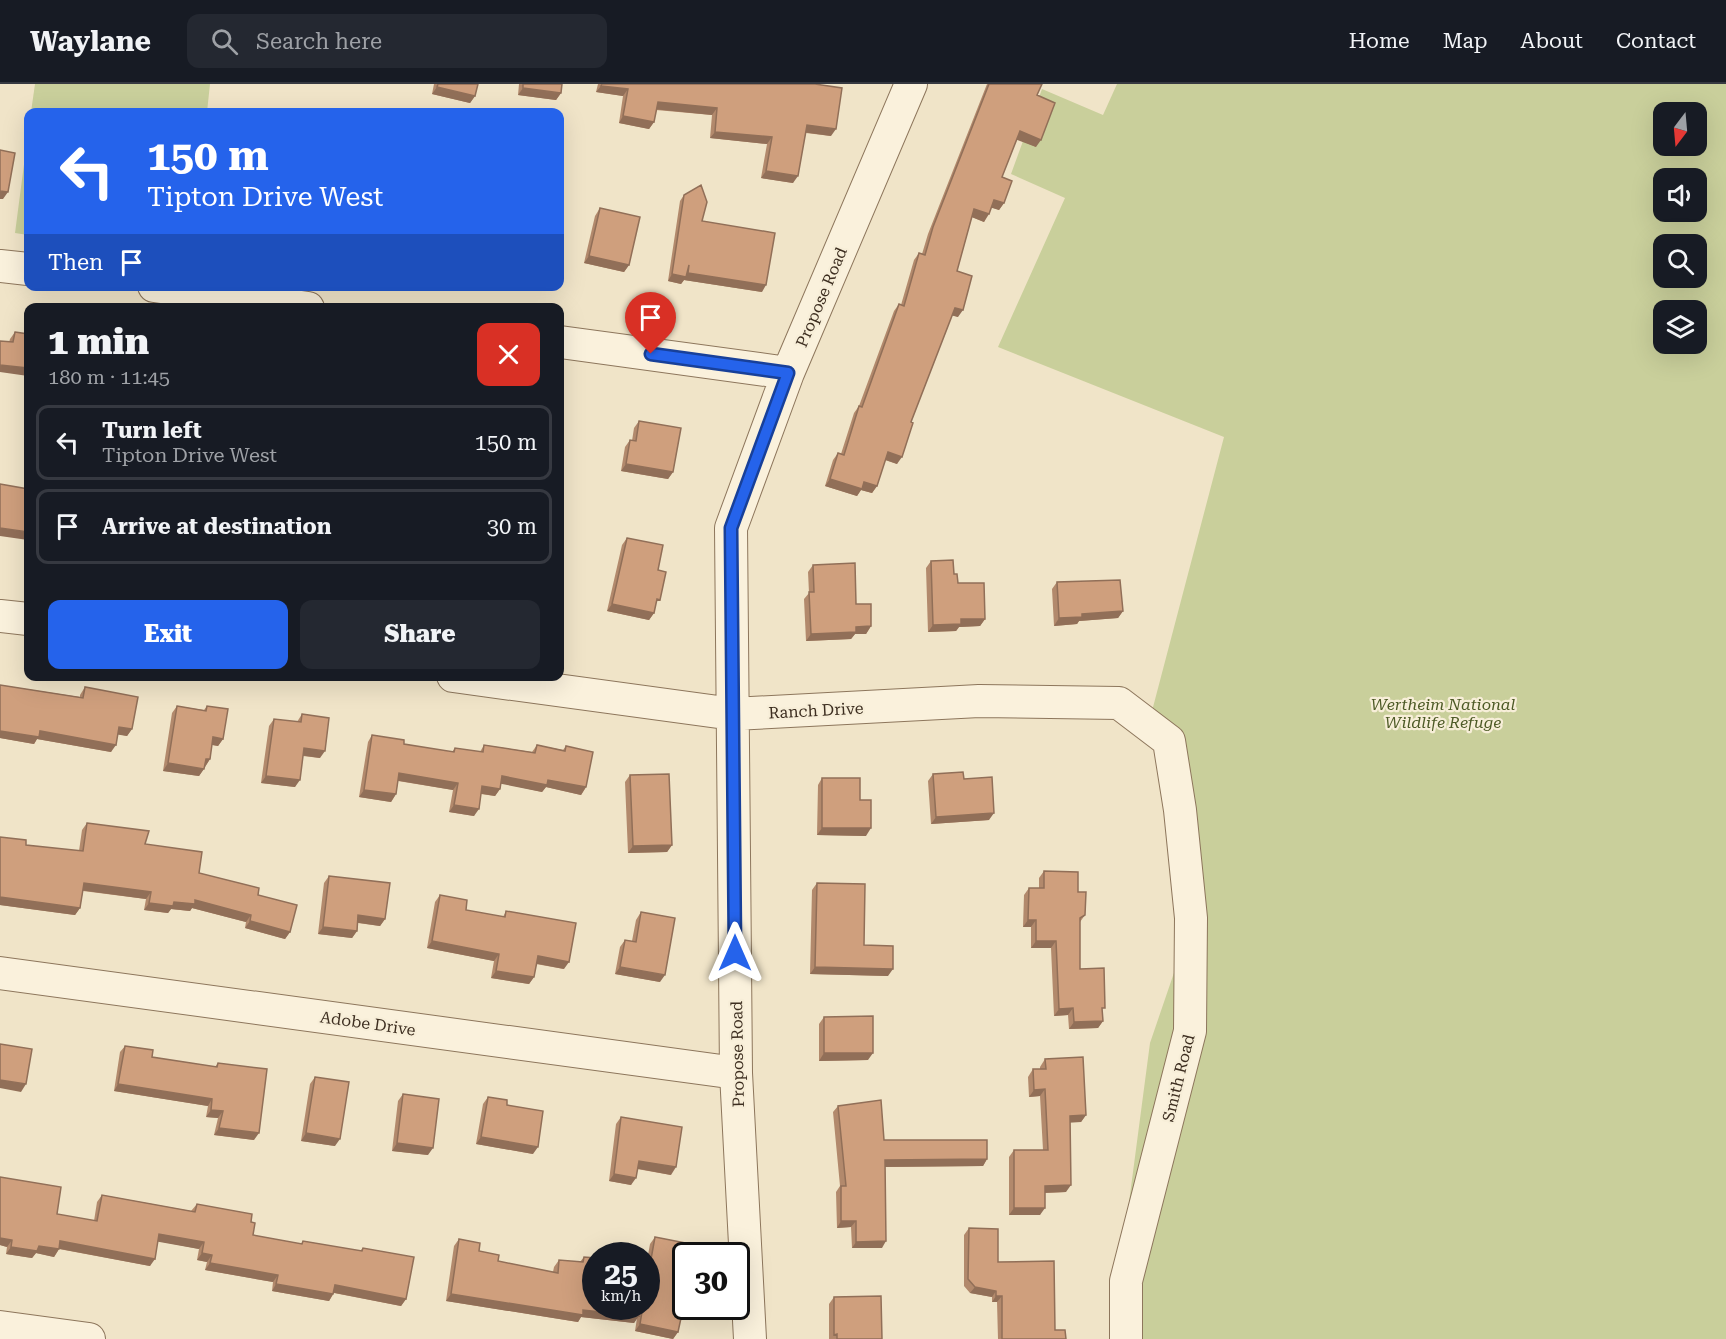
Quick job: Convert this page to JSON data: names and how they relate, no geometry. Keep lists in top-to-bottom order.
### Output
{
  "streets": {
    "street": [
      "Propose Road",
      "Ranch Drive",
      "Adobe Drive",
      "Smith Road"
    ]
  },
  "crossings": [
    ["Propose Road", "Ranch Drive"],
    ["Propose Road", "Adobe Drive"],
    ["Ranch Drive", "Smith Road"]
  ],
  "parks": ["Wertheim National Wildlife Refuge"],
  "north": "bottom",
  "page": {
    "header": "Waylane",
    "search": "Search here",
    "nav": [
      "Home",
      "Map",
      "About",
      "Contact"
    ],
    "turn": ["150 m", "Tipton Drive West"],
    "then": "Then",
    "heading": ["1 min", "180 m · 11:45"],
    "list": [
      {
        "name": "Turn left",
        "note": "Tipton Drive West",
        "value": "150 m"
      },
      {
        "name": "Arrive at destination",
        "value": "30 m"
      }
    ],
    "buttons": ["Exit", "Share"],
    "speed": "25 km/h",
    "limit": "30"
  }
}
